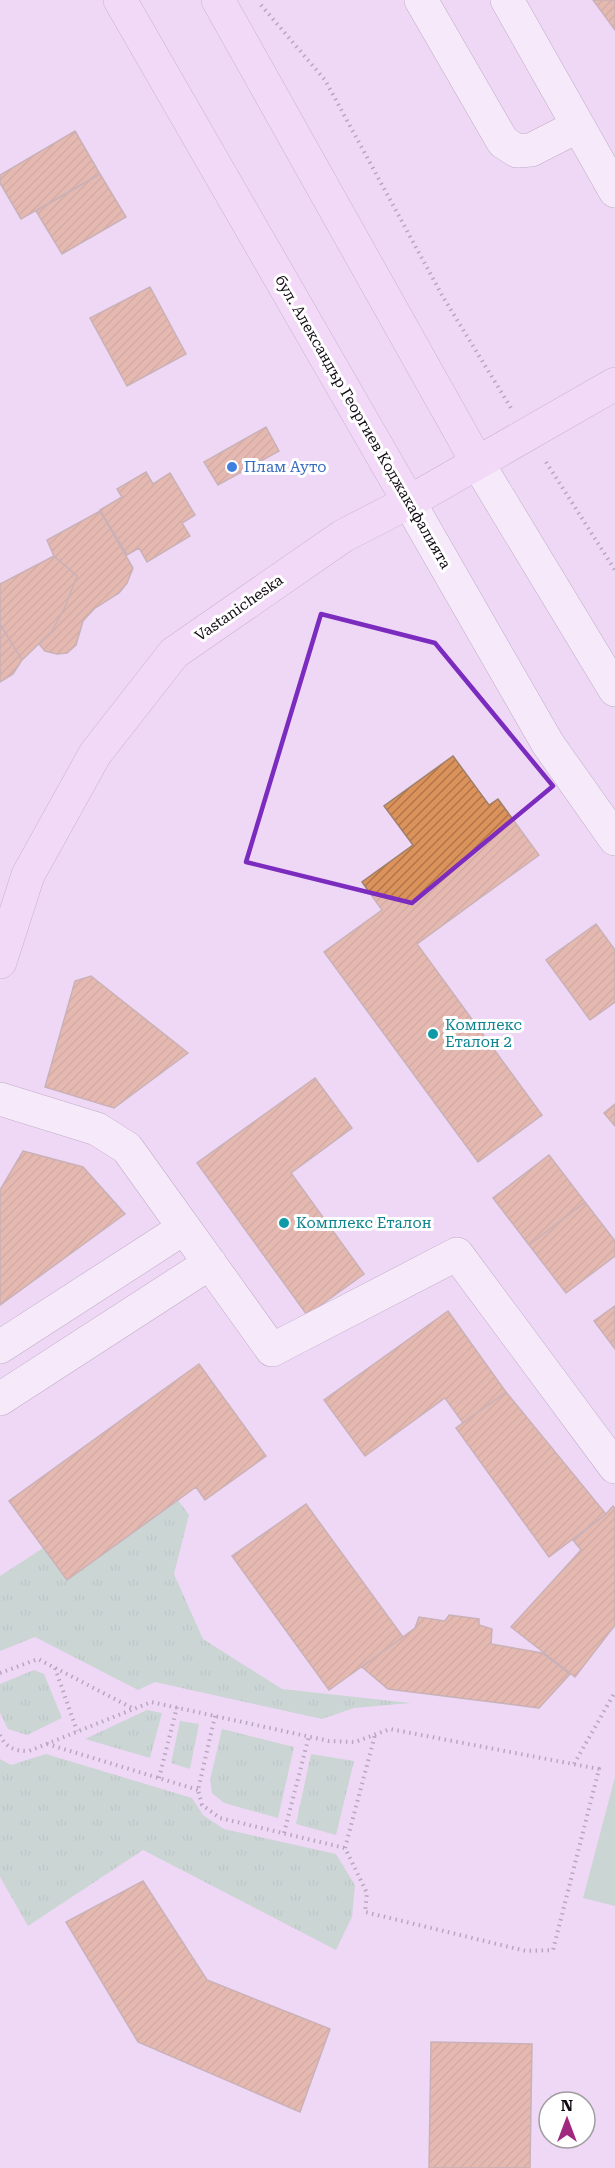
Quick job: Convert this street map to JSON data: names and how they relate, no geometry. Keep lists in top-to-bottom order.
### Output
{
  "streets": {
    "main road": ["бул. Александър Георгиев Коджакафалията", "Vastanicheska"]
  },
  "crossings": [
    ["бул. Александър Георгиев Коджакафалията", "Vastanicheska"]
  ],
  "places": ["Плам Ауто", "Комплекс Еталон 2", "Комплекс Еталон"],
  "north": "top"
}
